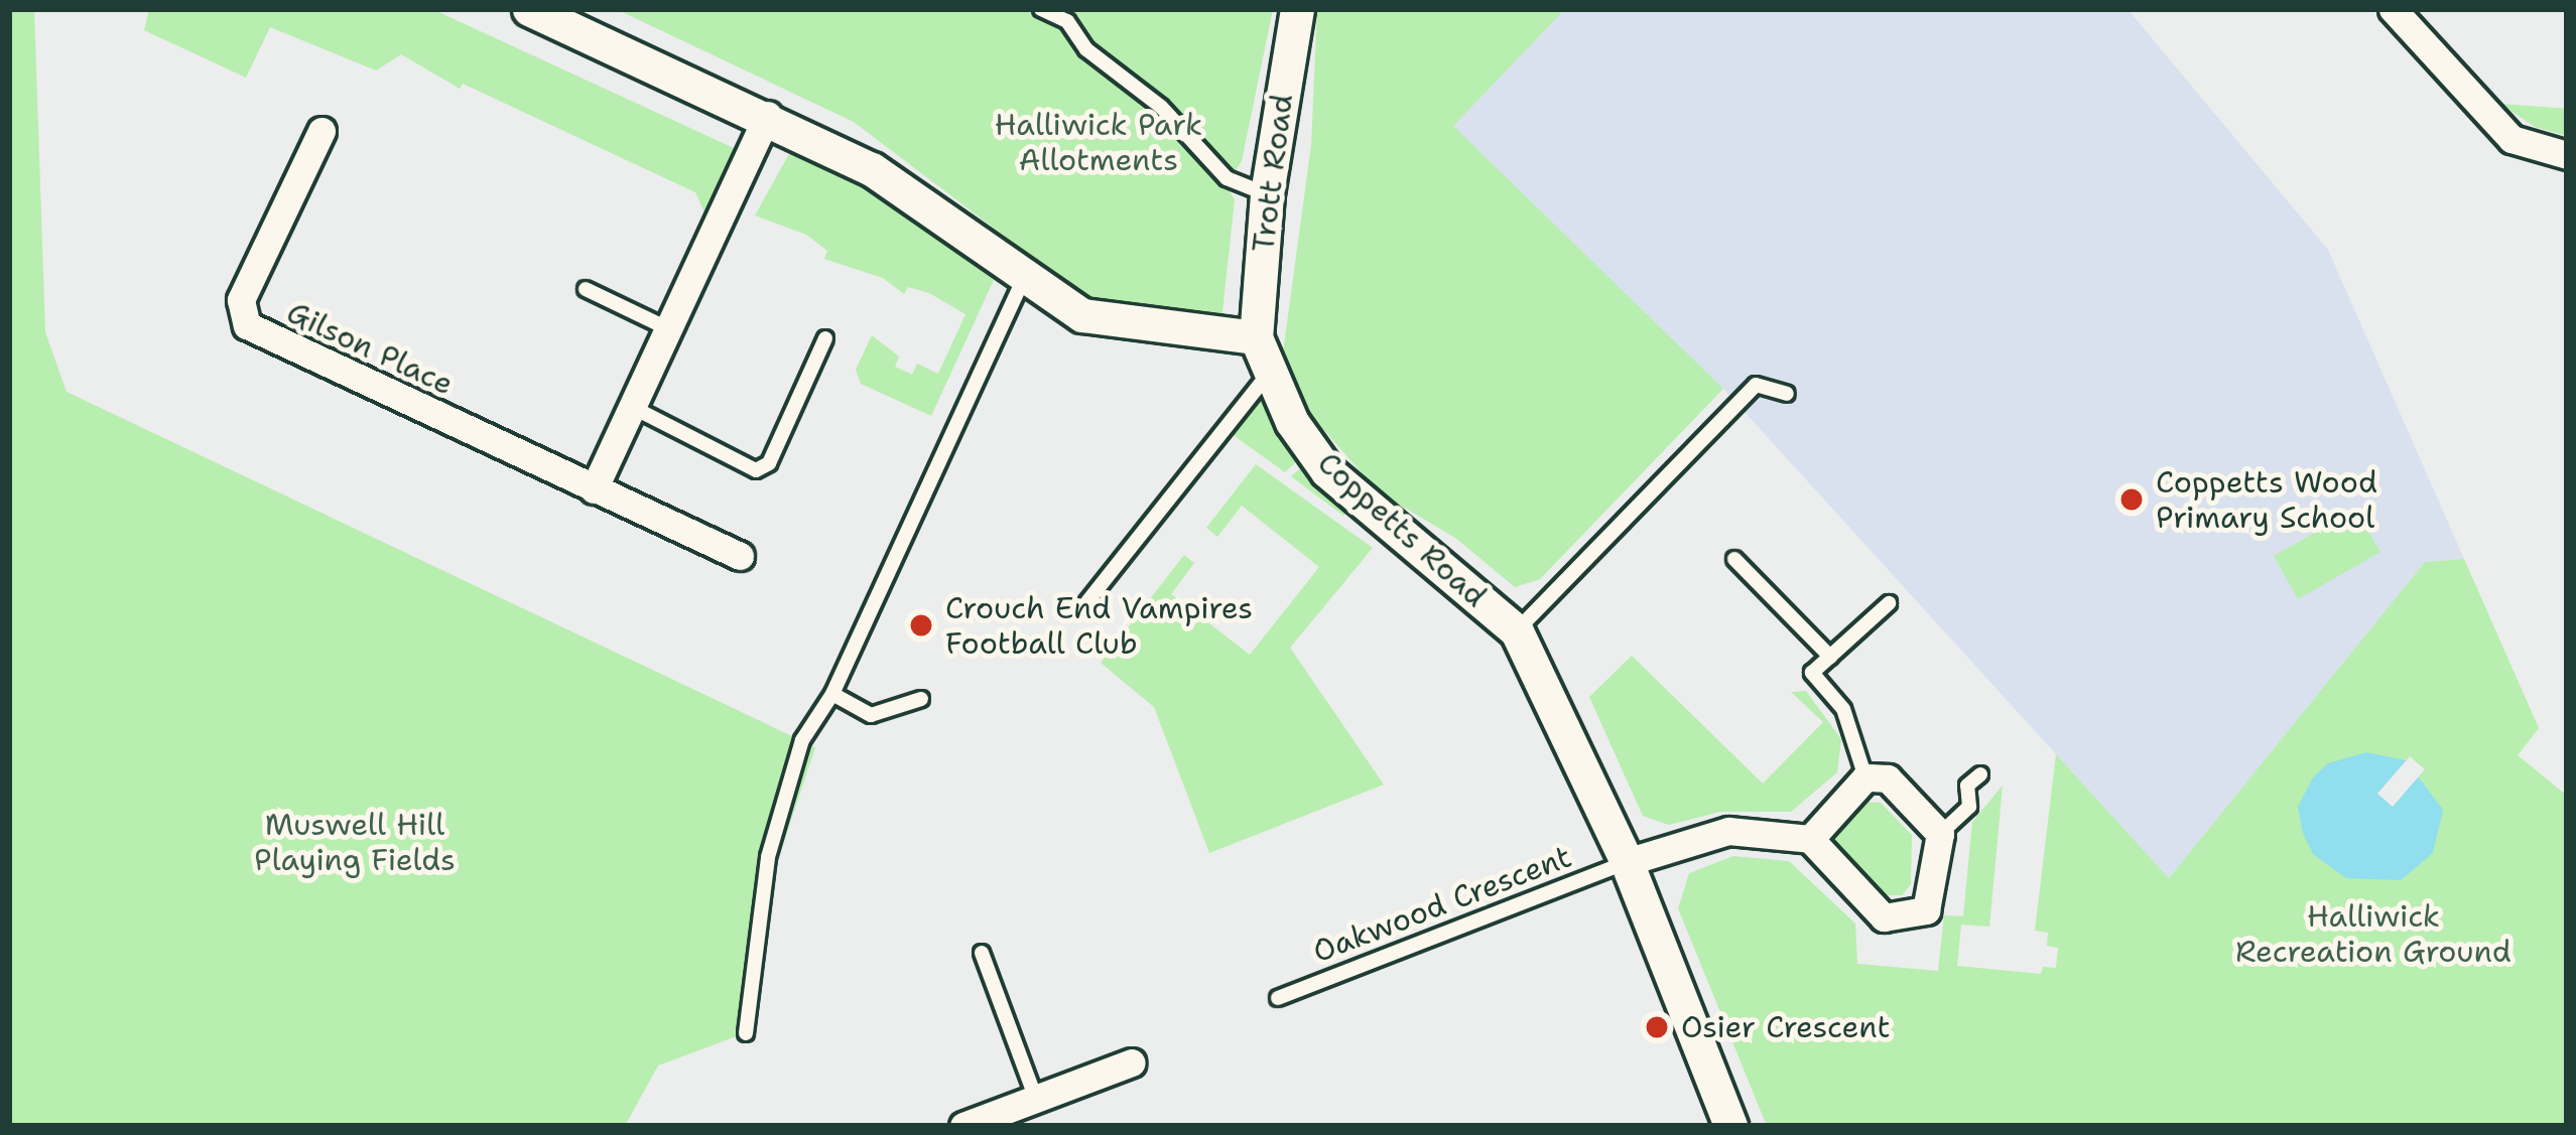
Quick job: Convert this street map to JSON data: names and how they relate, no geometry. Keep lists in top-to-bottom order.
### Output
{
  "streets": {
    "street": ["Trott Road", "Gilson Place", "Coppetts Road"],
    "lane": ["Oakwood Crescent"]
  },
  "crossings": [
    ["Trott Road", "Coppetts Road"],
    ["Coppetts Road", "Oakwood Crescent"]
  ],
  "parks": ["Halliwick Park Allotments", "Muswell Hill Playing Fields", "Halliwick Recreation Ground"],
  "places": ["Coppetts Wood Primary School", "Crouch End Vampires Football Club", "Osier Crescent"]
}
